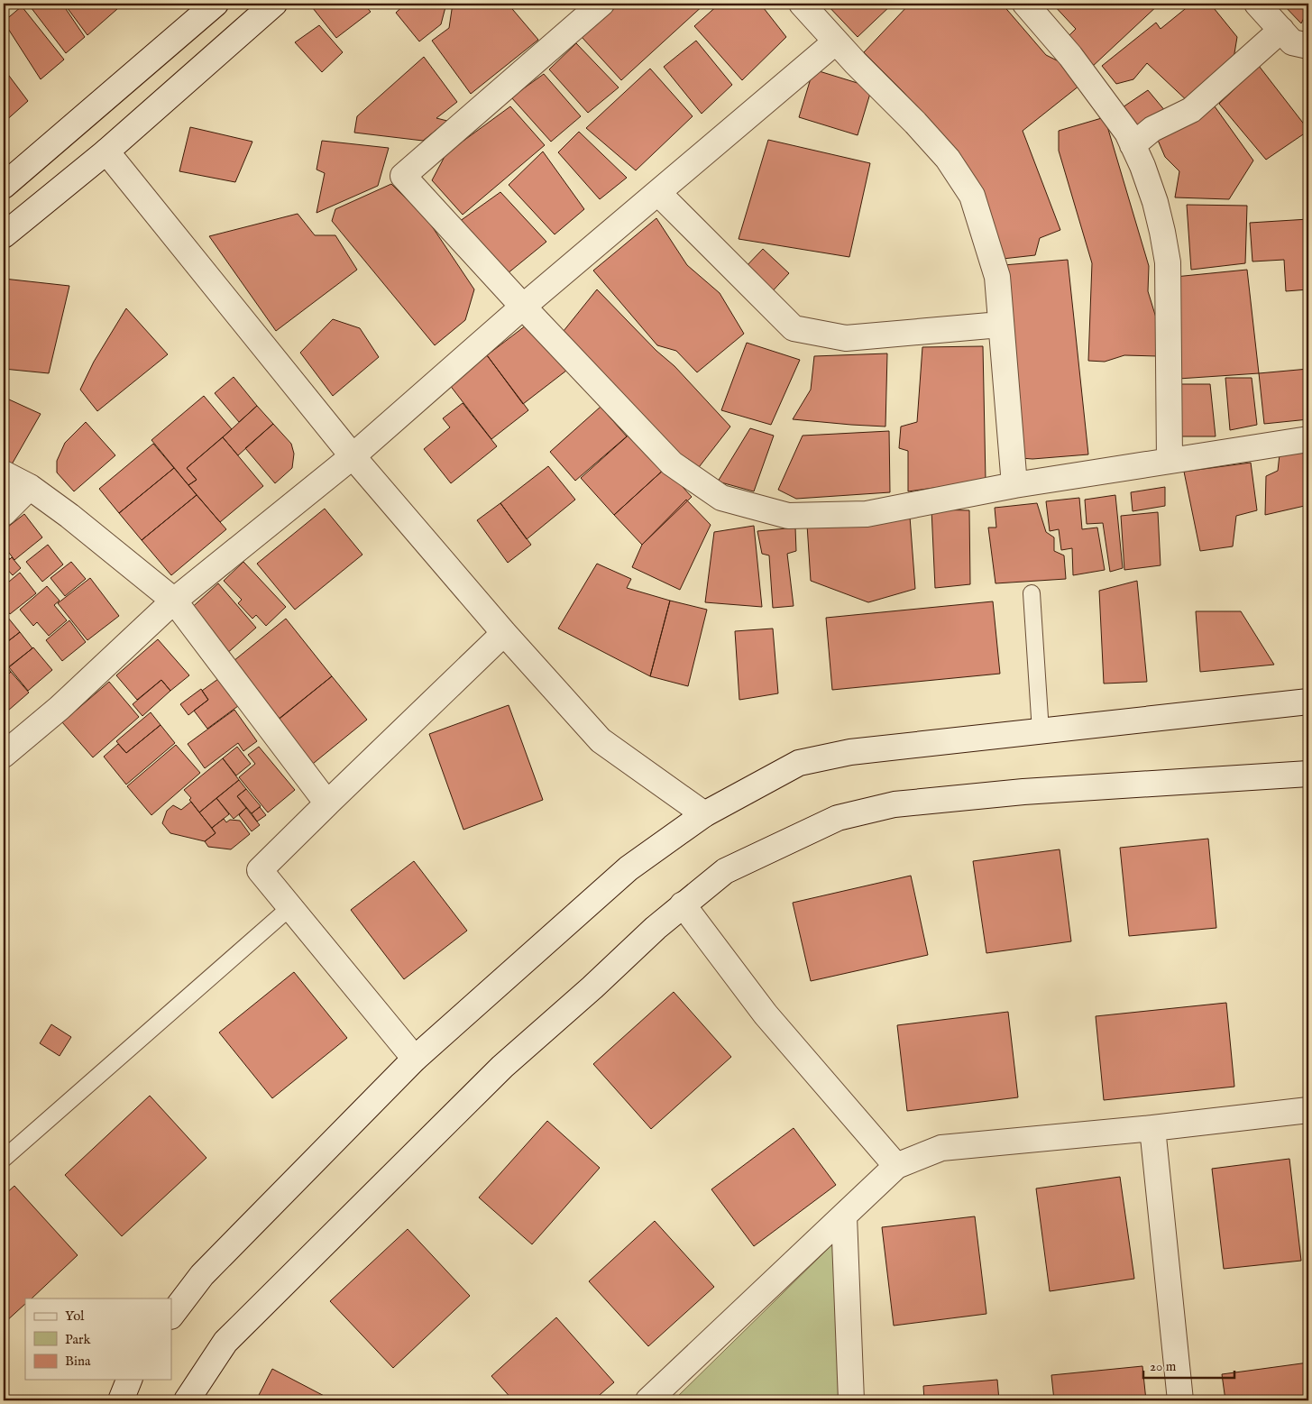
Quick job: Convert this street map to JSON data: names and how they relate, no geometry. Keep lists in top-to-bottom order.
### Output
{
  "legend": ["Yol", "Park", "Bina"],
  "scale_bar": "20 m"
}
